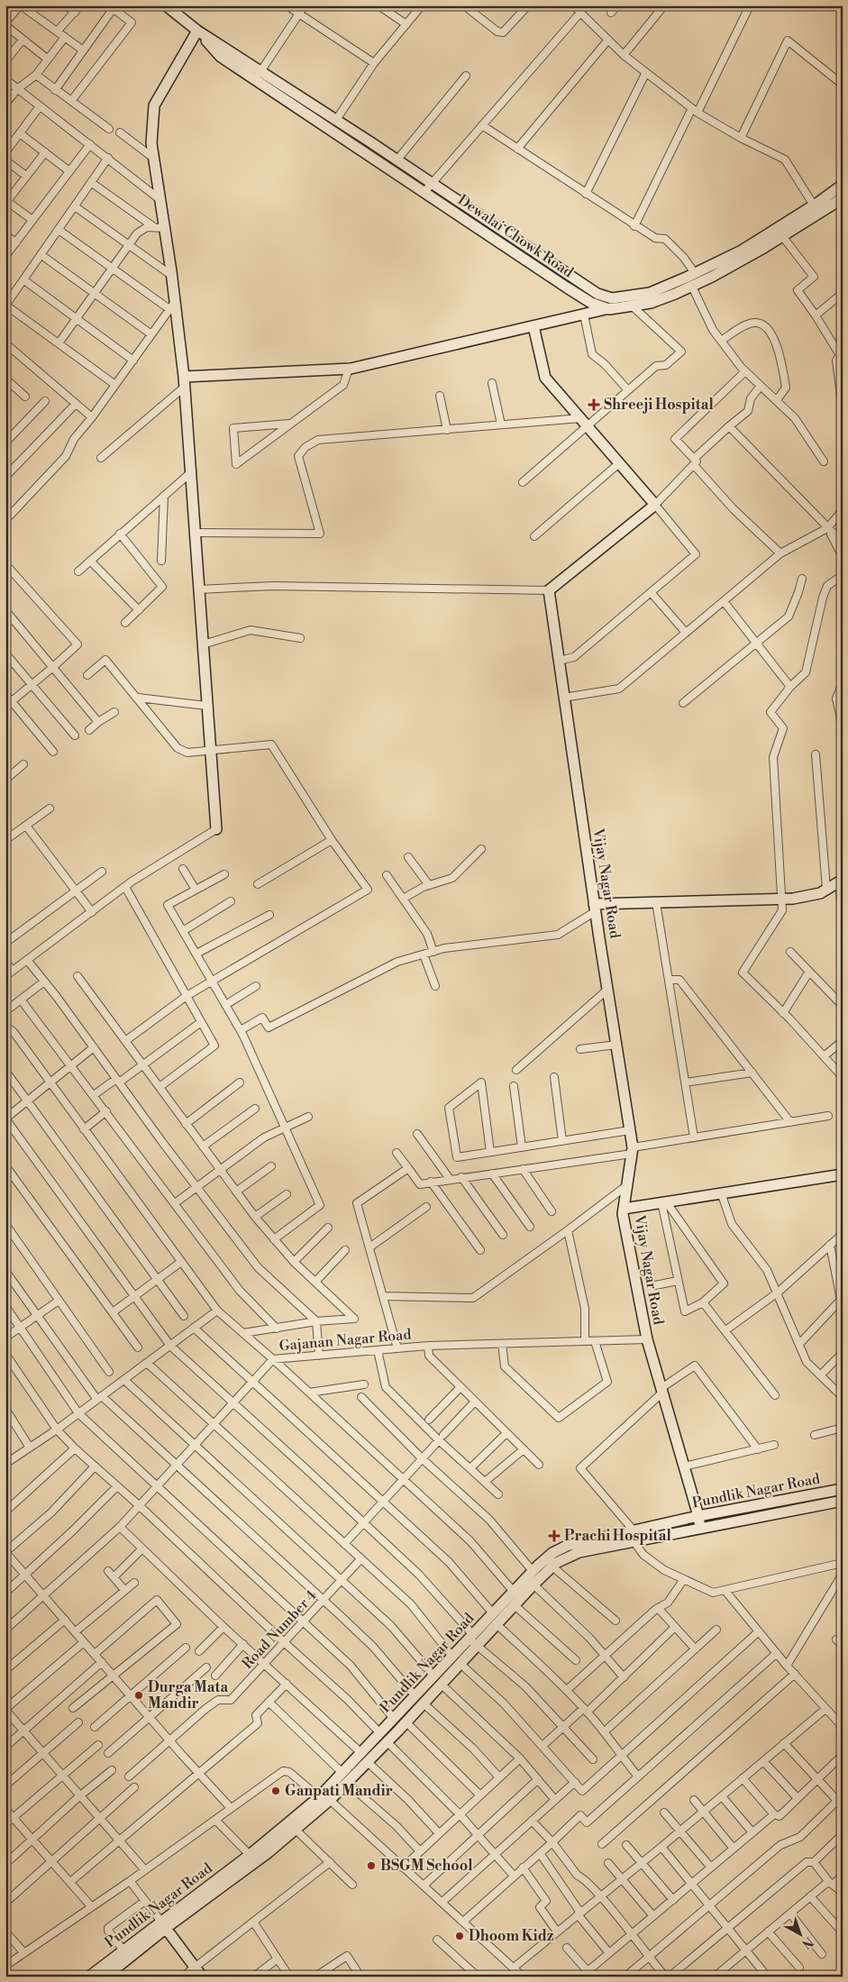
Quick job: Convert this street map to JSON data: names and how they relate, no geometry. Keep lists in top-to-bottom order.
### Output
{
  "streets": {
    "main road": ["Dewalai Chowk Road", "Vijay Nagar Road", "Pundlik Nagar Road"],
    "street": ["Gajanan Nagar Road", "Road Number 4"]
  },
  "crossings": [
    ["Vijay Nagar Road", "Gajanan Nagar Road"],
    ["Vijay Nagar Road", "Pundlik Nagar Road"]
  ],
  "places": {
    "health": ["Shreeji Hospital", "Prachi Hospital"],
    "other": [
      "Durga Mata Mandir",
      "Ganpati Mandir",
      "BSGM School",
      "Dhoom Kidz"
    ]
  },
  "north": "bottom right"
}
